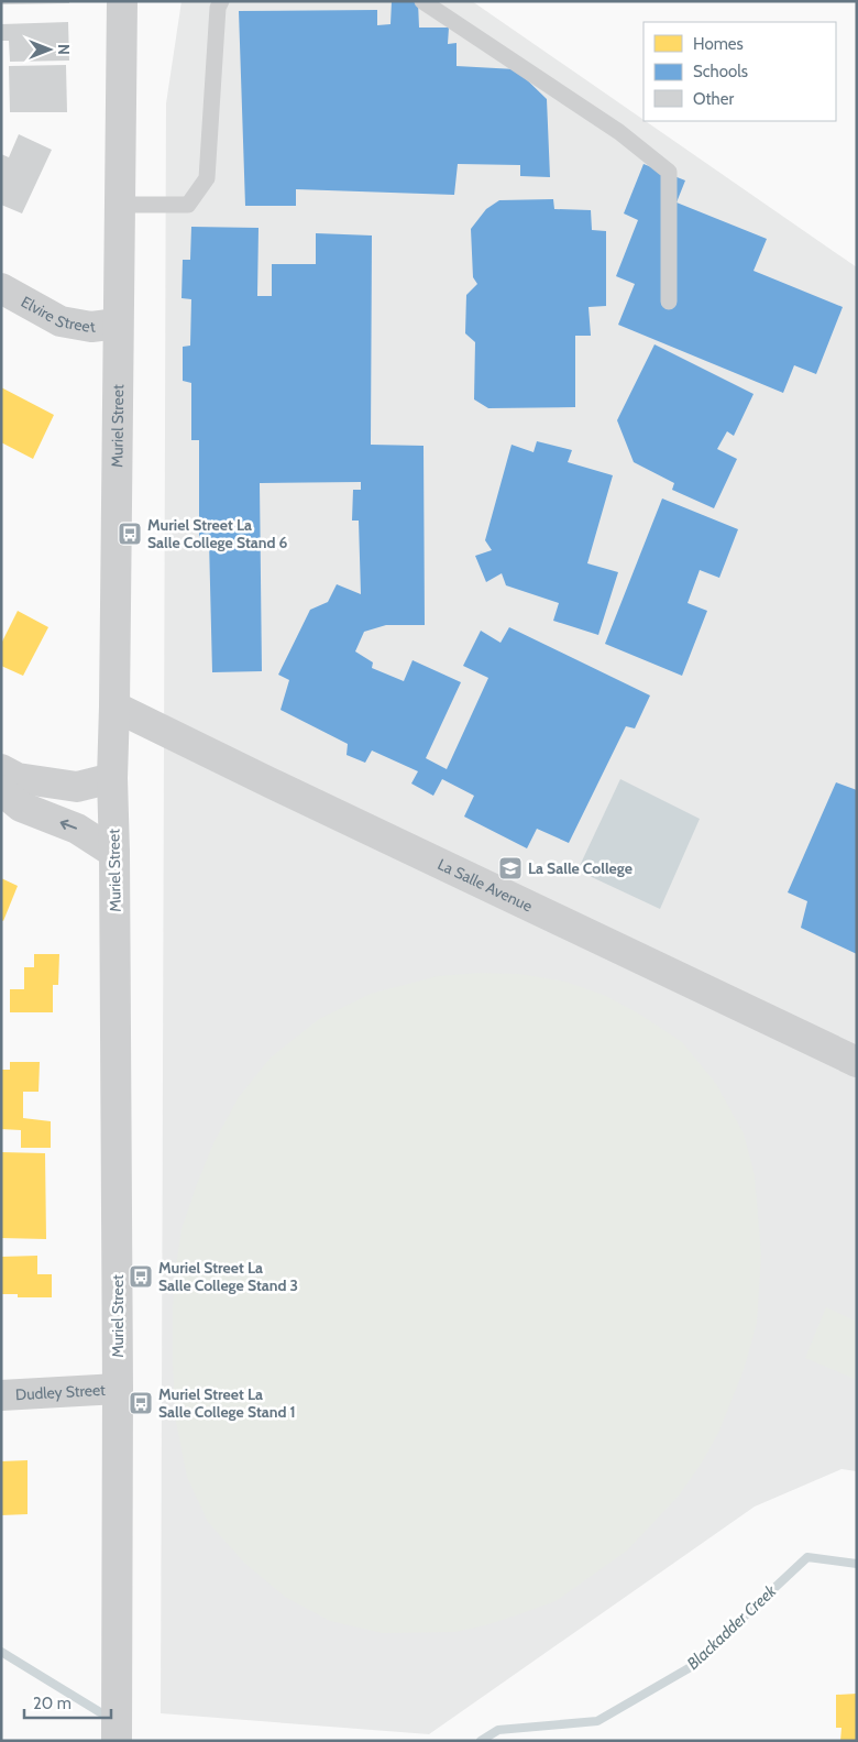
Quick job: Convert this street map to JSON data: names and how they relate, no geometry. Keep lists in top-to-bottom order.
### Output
{
  "streets": {
    "street": [
      "Elvire Street",
      "Muriel Street",
      "La Salle Avenue",
      "Dudley Street"
    ]
  },
  "crossings": [
    ["Elvire Street", "Muriel Street"],
    ["Muriel Street", "La Salle Avenue"],
    ["Muriel Street", "Dudley Street"]
  ],
  "water": ["Blackadder Creek"],
  "places": {
    "bus stop": ["Muriel Street La Salle College Stand 6", "Muriel Street La Salle College Stand 3", "Muriel Street La Salle College Stand 1"],
    "school or university": ["La Salle College"]
  },
  "legend": ["Homes", "Schools", "Other"],
  "scale_bar": "20 m",
  "north": "right"
}
